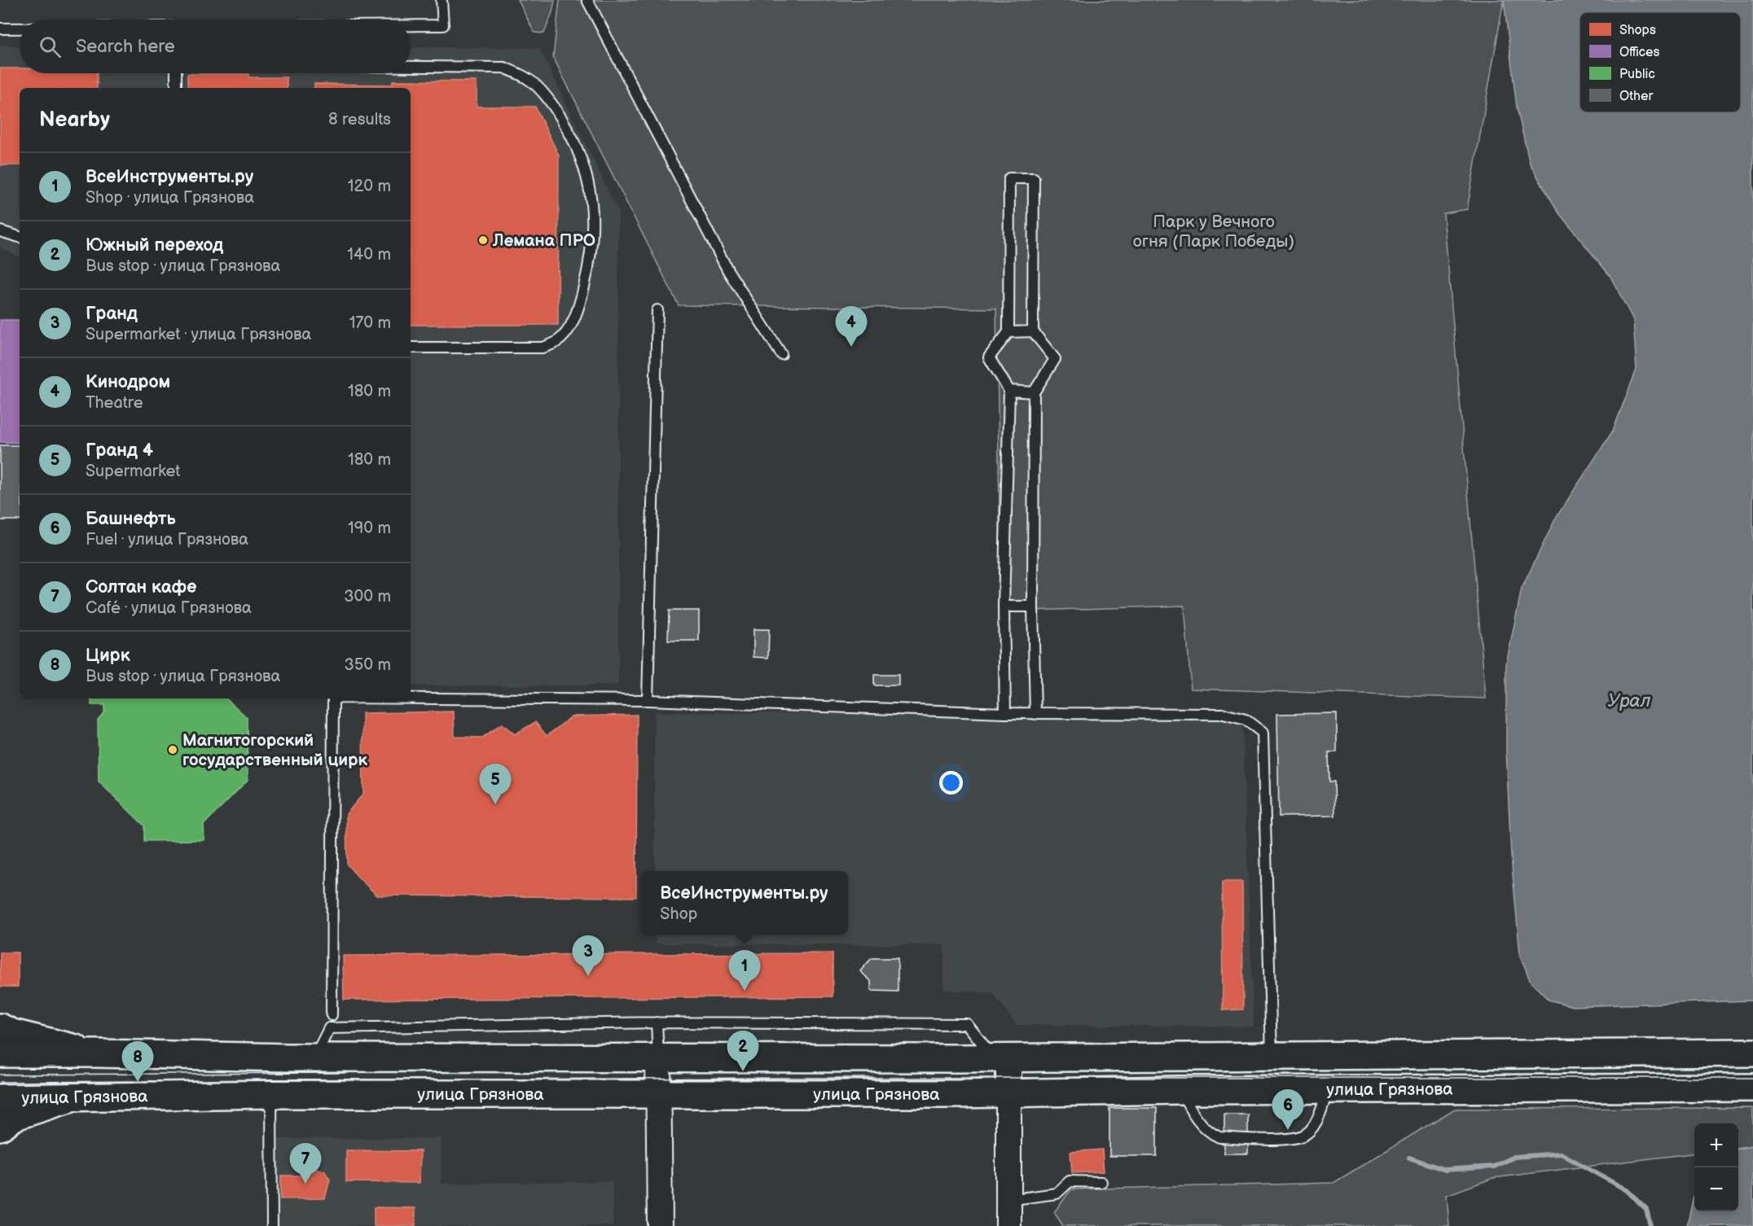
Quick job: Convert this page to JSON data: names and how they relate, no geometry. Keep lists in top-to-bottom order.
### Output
{
  "streets": {
    "main road": ["улица Грязнова"]
  },
  "water": ["Урал"],
  "parks": ["Парк у Вечного огня (Парк Победы)"],
  "places": ["Лемана ПРО", "Магнитогорский государственный цирк"],
  "legend": [
    "Shops",
    "Offices",
    "Public",
    "Other"
  ],
  "page": {
    "search": "Search here",
    "heading": ["Nearby", "8 results"],
    "list": [
      {
        "mark": "1",
        "name": "ВсеИнструменты.ру",
        "note": "Shop · улица Грязнова",
        "value": "120 m"
      },
      {
        "mark": "2",
        "name": "Южный переход",
        "note": "Bus stop · улица Грязнова",
        "value": "140 m"
      },
      {
        "mark": "3",
        "name": "Гранд",
        "note": "Supermarket · улица Грязнова",
        "value": "170 m"
      },
      {
        "mark": "4",
        "name": "Кинодром",
        "note": "Theatre",
        "value": "180 m"
      },
      {
        "mark": "5",
        "name": "Гранд 4",
        "note": "Supermarket",
        "value": "180 m"
      },
      {
        "mark": "6",
        "name": "Башнефть",
        "note": "Fuel · улица Грязнова",
        "value": "190 m"
      },
      {
        "mark": "7",
        "name": "Солтан кафе",
        "note": "Café · улица Грязнова",
        "value": "300 m"
      },
      {
        "mark": "8",
        "name": "Цирк",
        "note": "Bus stop · улица Грязнова",
        "value": "350 m"
      }
    ],
    "pins": [
      "4",
      "5",
      "3",
      "1",
      "2",
      "8",
      "6",
      "7"
    ],
    "popup": ["ВсеИнструменты.ру", "Shop"],
    "map_buttons": ["+", "−"]
  }
}
